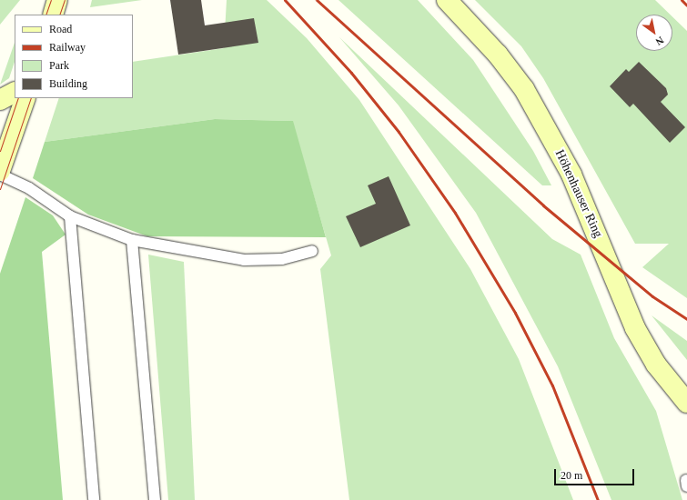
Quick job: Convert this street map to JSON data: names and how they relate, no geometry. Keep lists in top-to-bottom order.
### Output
{
  "streets": {
    "street": ["Höhenhauser Ring"]
  },
  "legend": [
    "Road",
    "Railway",
    "Park",
    "Building"
  ],
  "scale_bar": "20 m",
  "north": "bottom right"
}
